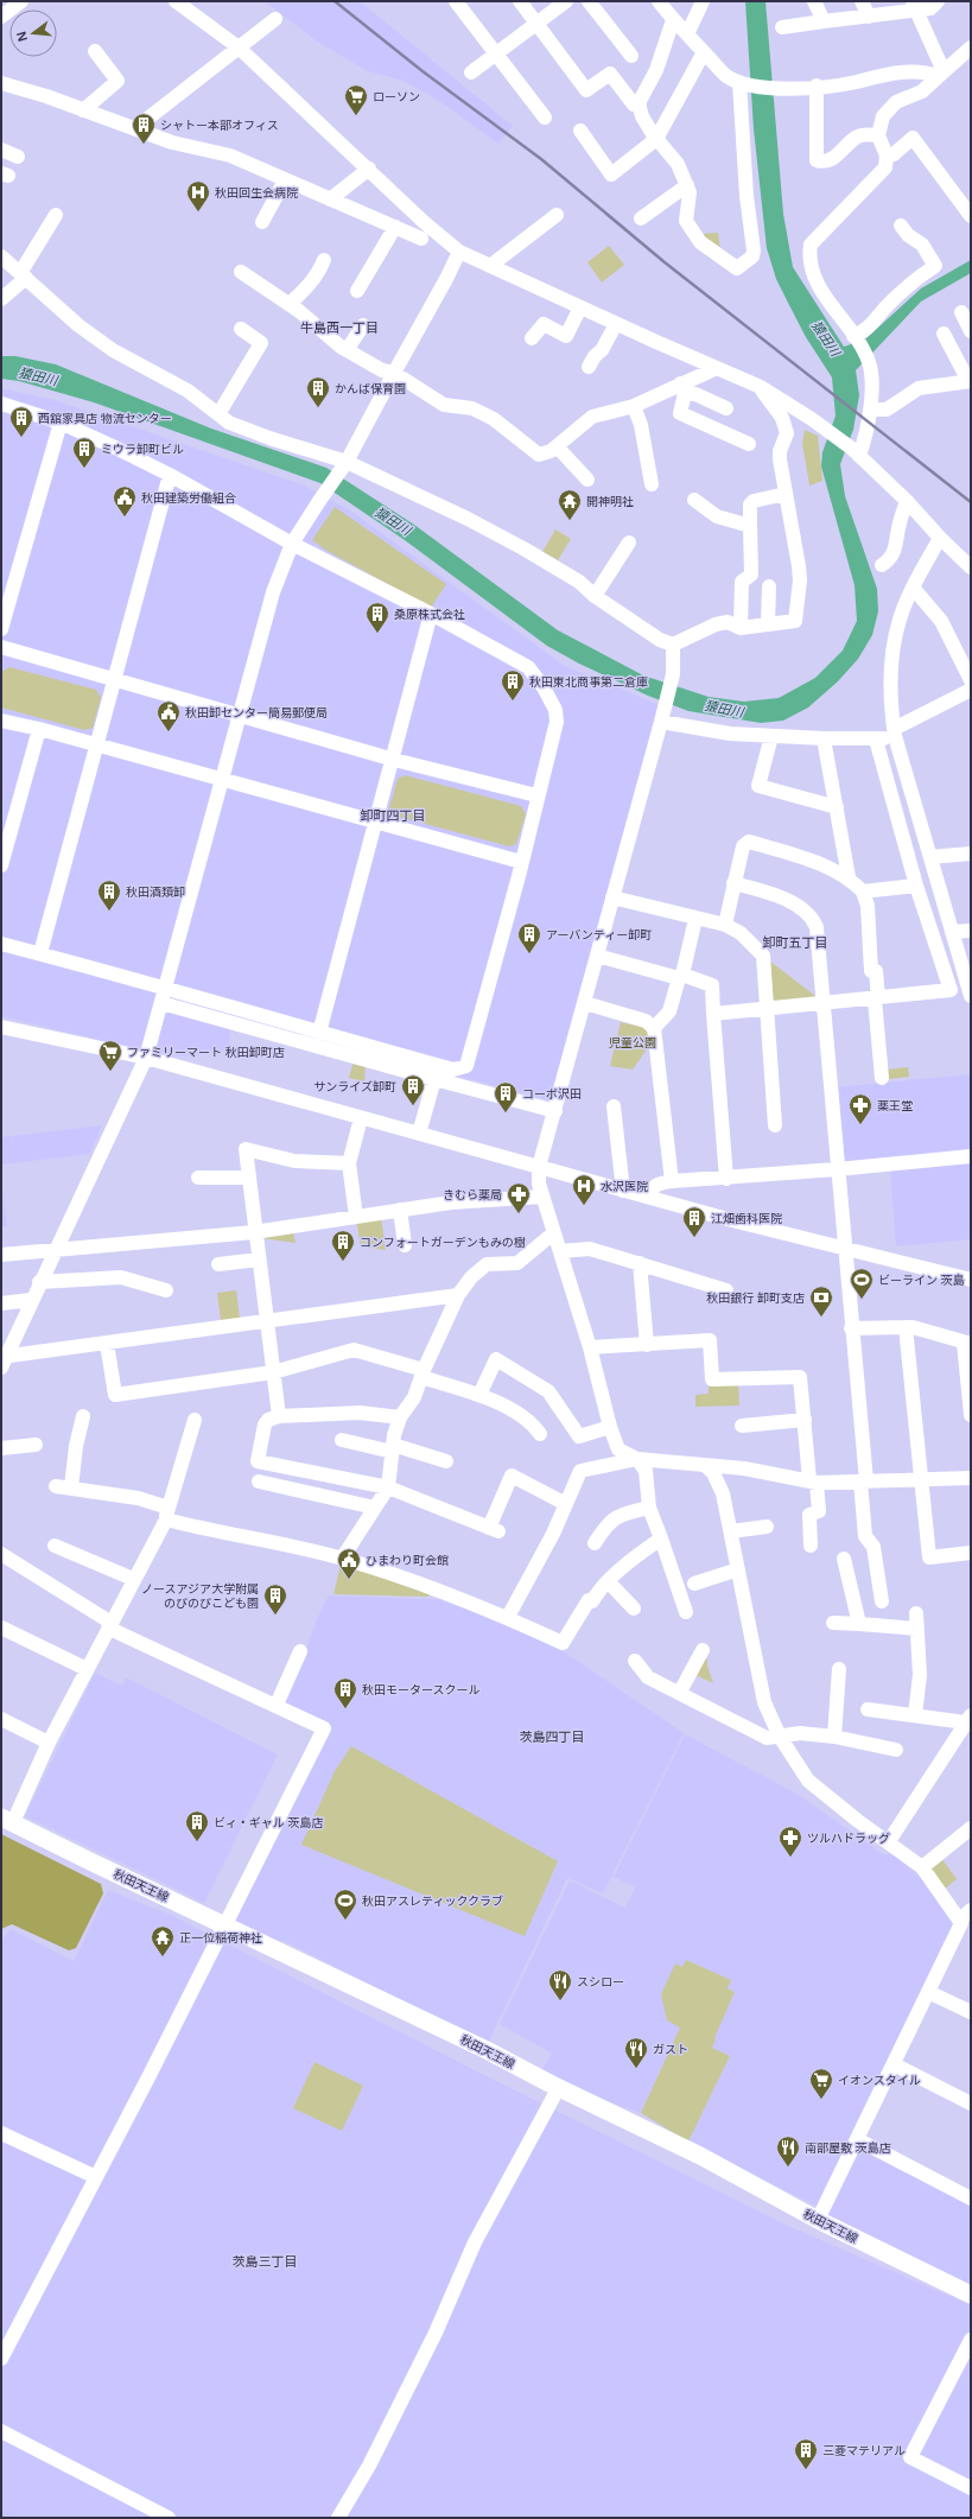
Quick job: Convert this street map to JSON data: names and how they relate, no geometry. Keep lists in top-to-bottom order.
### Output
{
  "streets": {
    "main road": ["秋田天王線"]
  },
  "districts": [
    "牛島西一丁目",
    "卸町四丁目",
    "卸町五丁目",
    "茨島四丁目",
    "茨島三丁目"
  ],
  "water": ["猿田川"],
  "parks": ["児童公園"],
  "places": {
    "supermarket": ["ローソン", "ファミリーマート 秋田卸町店", "イオンスタイル"],
    "building": [
      "シャトー本部オフィス",
      "かんば保育園",
      "西舘家具店 物流センター",
      "ミウラ卸町ビル",
      "桑原株式会社",
      "秋田東北商事第二倉庫",
      "秋田酒類卸",
      "アーバンティー卸町",
      "サンライズ卸町",
      "コーポ沢田",
      "江畑歯科医院",
      "コンフォートガーデンもみの樹",
      "ノースアジア大学附属 のびのびこども園",
      "秋田モータースクール",
      "ビィ・ギャル 茨島店",
      "三菱マテリアル"
    ],
    "hospital": ["秋田回生会病院", "水沢医院"],
    "public building": ["秋田建築労働組合", "秋田卸センター簡易郵便局", "ひまわり町会館"],
    "temple": ["開神明社", "正一位稲荷神社"],
    "pharmacy": ["薬王堂", "きむら薬局", "ツルハドラッグ"],
    "sports": ["ビーライン 茨島", "秋田アスレティッククラブ"],
    "bank": ["秋田銀行 卸町支店"],
    "restaurant": ["スシロー", "ガスト", "南部屋敷 茨島店"]
  },
  "north": "left"
}
